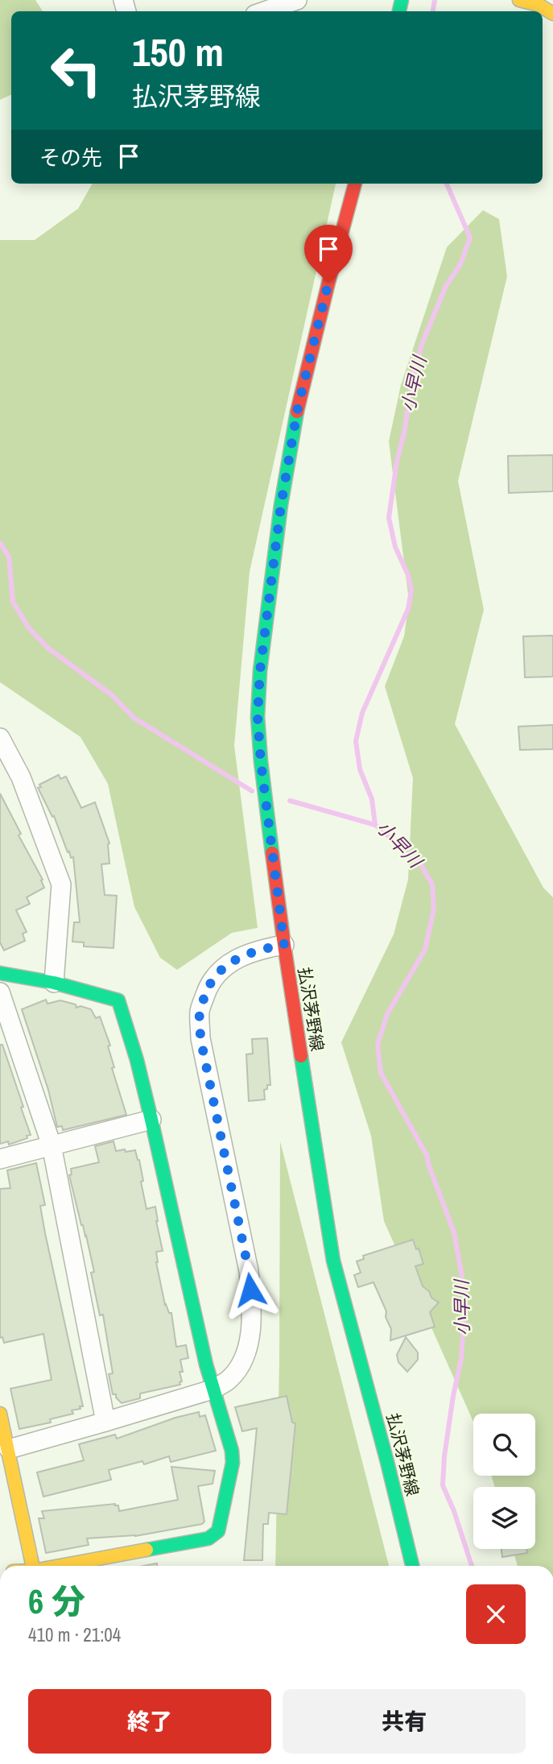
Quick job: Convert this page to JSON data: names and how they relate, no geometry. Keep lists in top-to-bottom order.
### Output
{
  "streets": {
    "main road": ["払沢茅野線"]
  },
  "water": ["小早川"],
  "page": {
    "turn": ["150 m", "払沢茅野線"],
    "then": "その先",
    "heading": ["6 分", "410 m · 21:04"],
    "buttons": ["終了", "共有"]
  }
}
